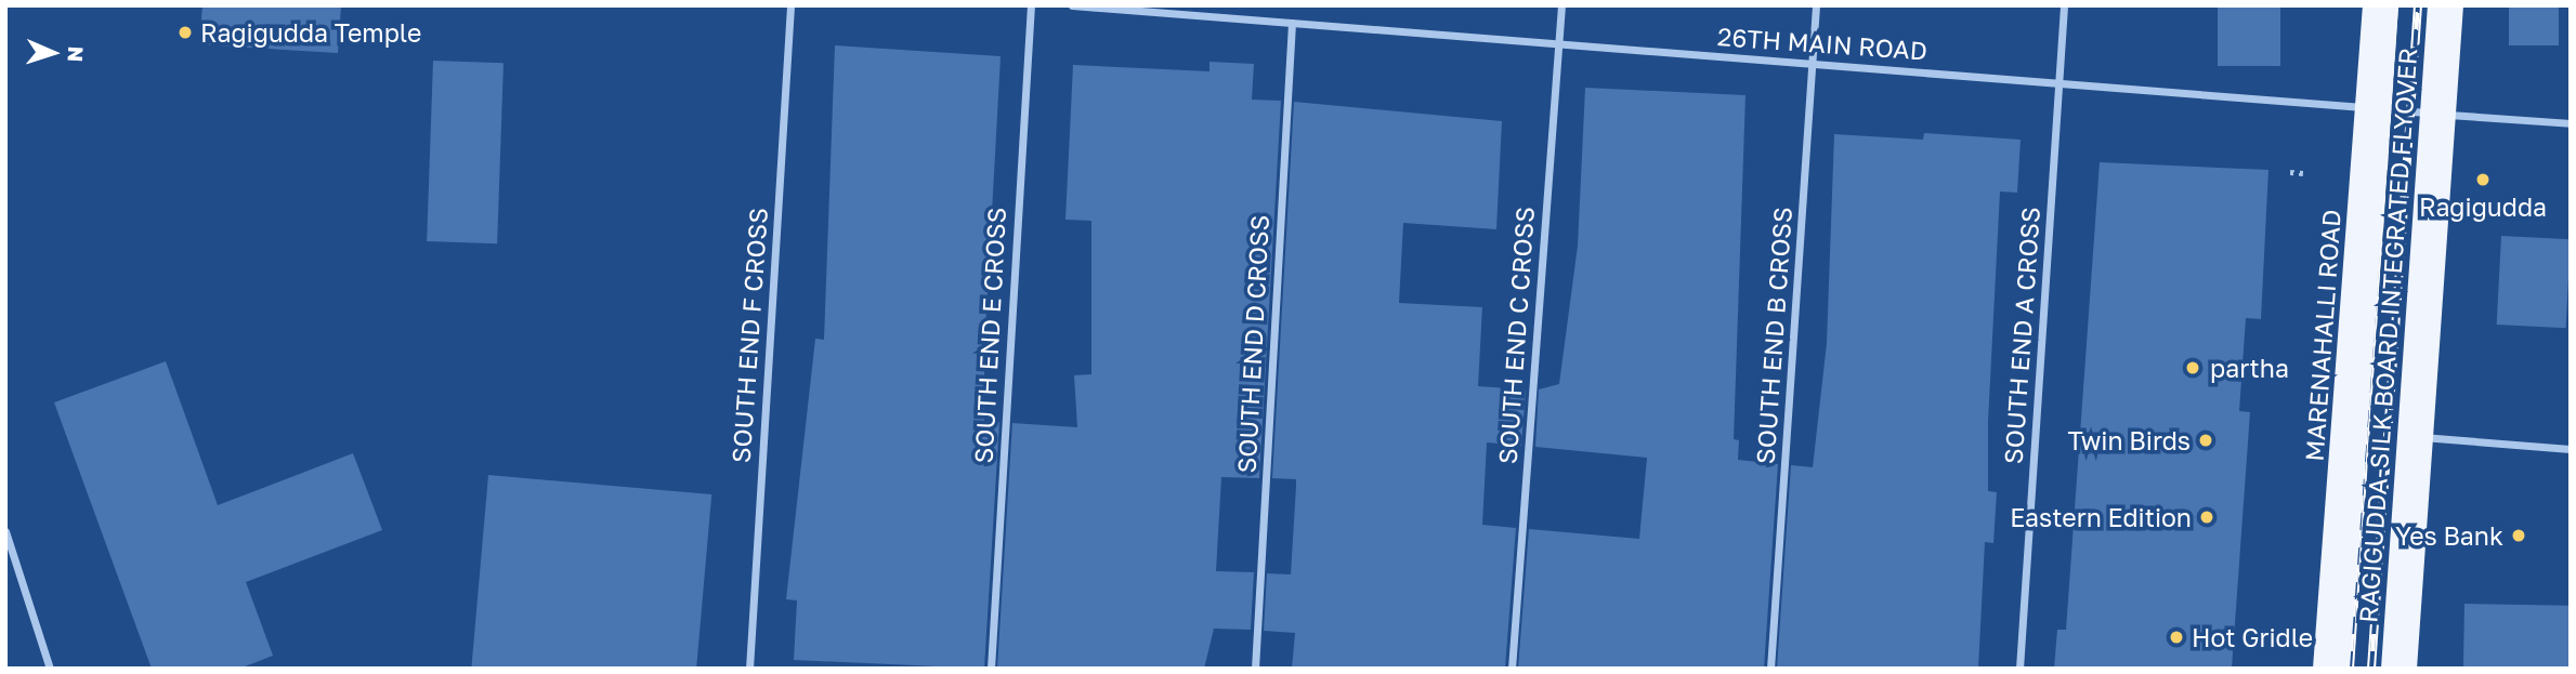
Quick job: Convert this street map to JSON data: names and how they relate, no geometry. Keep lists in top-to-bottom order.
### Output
{
  "streets": {
    "main road": ["MARENAHALLI ROAD", "RAGIGUDDA-SILK BOARD INTEGRATED FLYOVER"],
    "street": [
      "26TH MAIN ROAD",
      "SOUTH END F CROSS",
      "SOUTH END E CROSS",
      "SOUTH END C CROSS",
      "SOUTH END B CROSS",
      "SOUTH END A CROSS",
      "SOUTH END D CROSS"
    ]
  },
  "crossings": [
    ["26TH MAIN ROAD", "SOUTH END C CROSS"],
    ["26TH MAIN ROAD", "SOUTH END B CROSS"],
    ["26TH MAIN ROAD", "SOUTH END A CROSS"],
    ["26TH MAIN ROAD", "MARENAHALLI ROAD"],
    ["26TH MAIN ROAD", "SOUTH END D CROSS"]
  ],
  "places": [
    "Ragigudda Temple",
    "Ragigudda",
    "partha",
    "Twin Birds",
    "Eastern Edition",
    "Yes Bank",
    "Hot Gridle"
  ],
  "north": "right"
}
